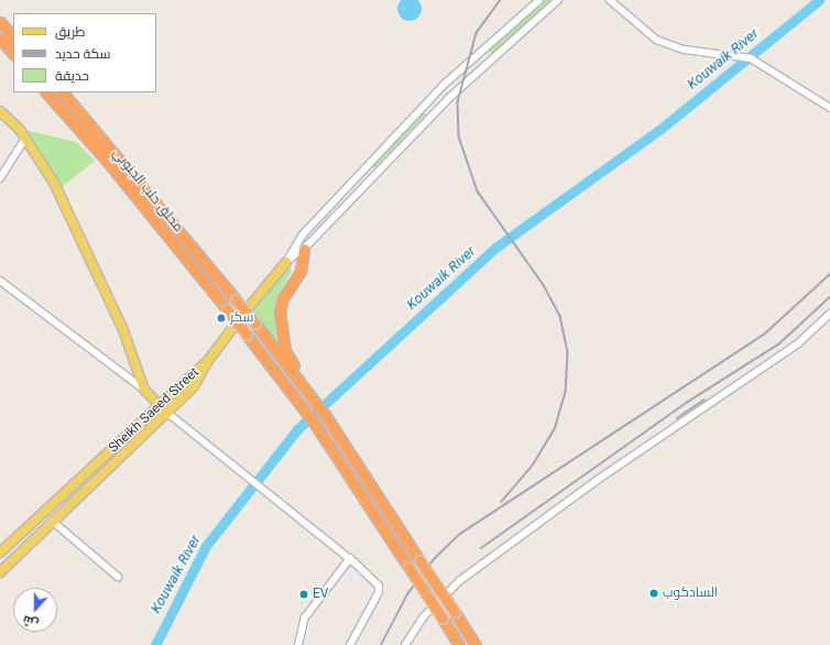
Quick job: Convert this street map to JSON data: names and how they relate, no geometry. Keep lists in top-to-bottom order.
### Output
{
  "streets": {
    "highway": ["محلق حلب الجنوبي"],
    "main road": ["Sheikh Saeed Street"]
  },
  "water": ["Kouwaik River"],
  "places": ["سكر", "السادكوب", "EV"],
  "legend": ["طريق", "سكة حديد", "حديقة"],
  "north": "bottom"
}
